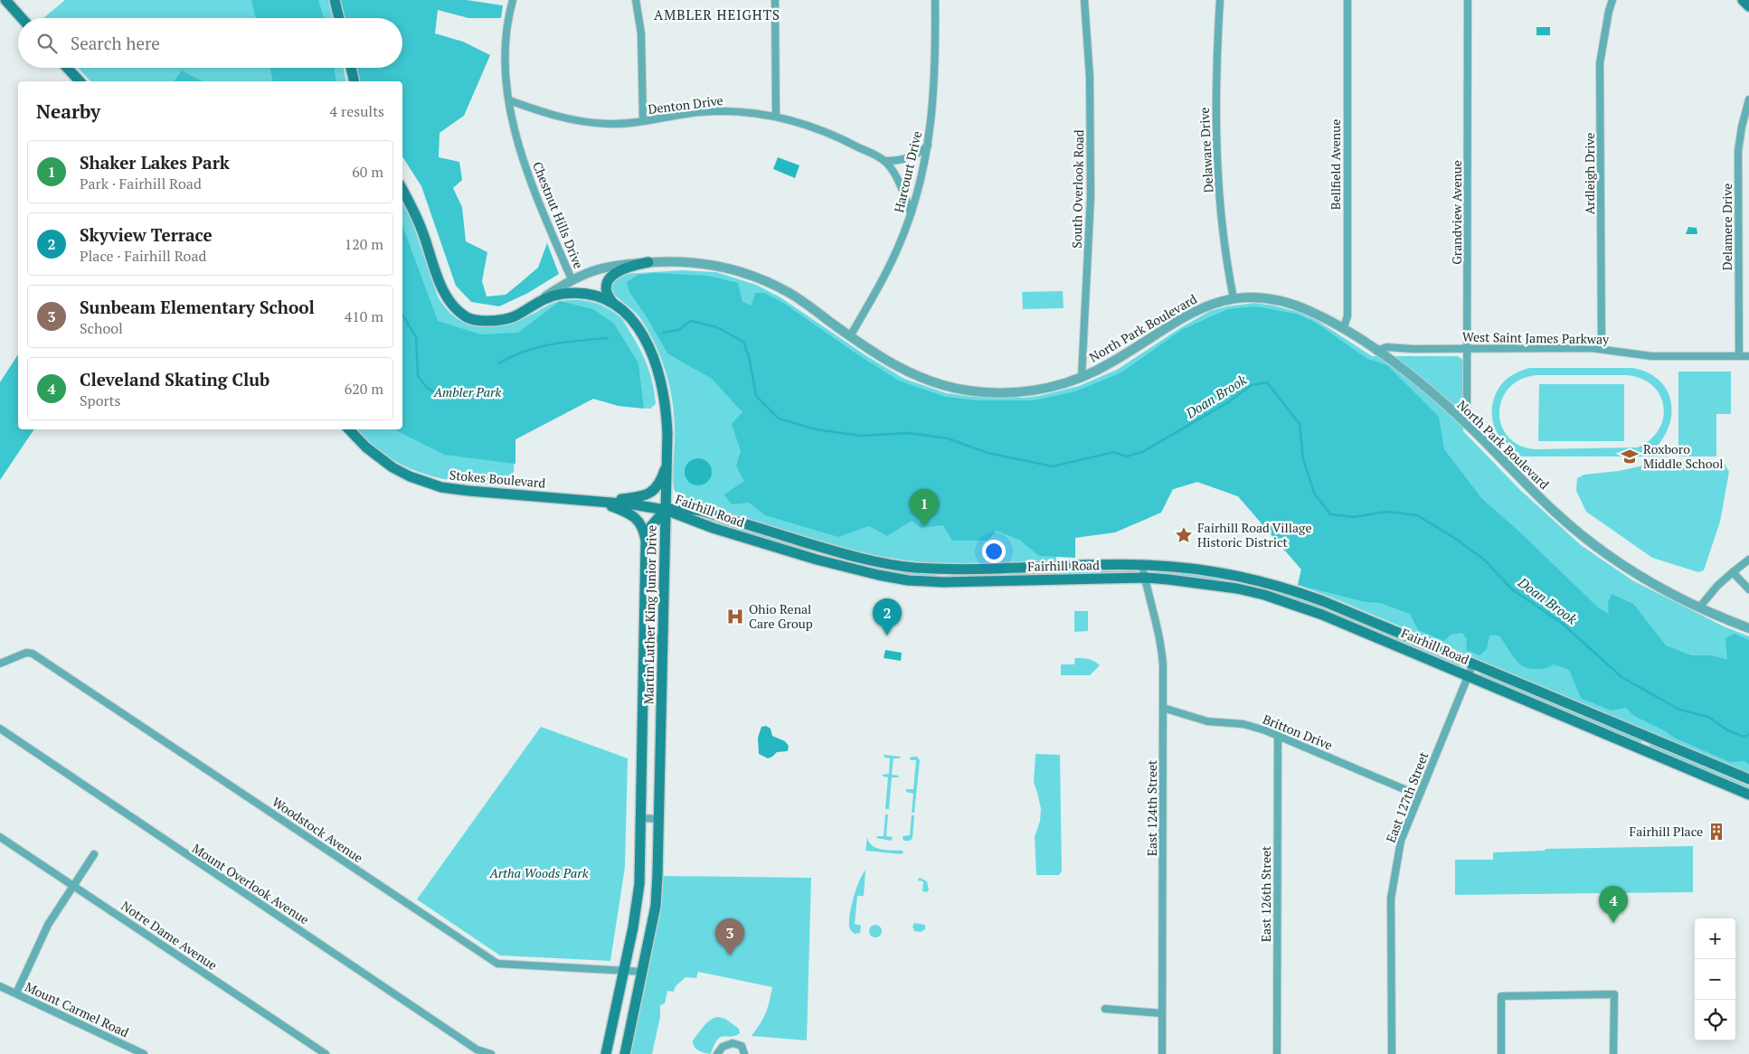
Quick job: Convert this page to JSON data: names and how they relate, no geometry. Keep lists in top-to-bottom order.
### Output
{
  "streets": {
    "main road": ["Stokes Boulevard", "Fairhill Road", "Martin Luther King Junior Drive"],
    "street": [
      "Denton Drive",
      "Delaware Drive",
      "Bellfield Avenue",
      "Harcourt Drive",
      "Ardleigh Drive",
      "South Overlook Road",
      "Grandview Avenue",
      "Chestnut Hills Drive",
      "Delamere Drive",
      "North Park Boulevard",
      "West Saint James Parkway",
      "Britton Drive",
      "East 127th Street",
      "East 124th Street",
      "Woodstock Avenue",
      "Mount Overlook Avenue",
      "East 126th Street",
      "Notre Dame Avenue",
      "Mount Carmel Road"
    ]
  },
  "crossings": [
    ["Denton Drive", "Chestnut Hills Drive"],
    ["Delaware Drive", "North Park Boulevard"],
    ["Bellfield Avenue", "North Park Boulevard"],
    ["Harcourt Drive", "North Park Boulevard"],
    ["Ardleigh Drive", "West Saint James Parkway"],
    ["South Overlook Road", "North Park Boulevard"],
    ["Grandview Avenue", "North Park Boulevard"],
    ["Grandview Avenue", "West Saint James Parkway"],
    ["Chestnut Hills Drive", "North Park Boulevard"],
    ["Delamere Drive", "West Saint James Parkway"],
    ["North Park Boulevard", "West Saint James Parkway"],
    ["Stokes Boulevard", "Fairhill Road"],
    ["Stokes Boulevard", "Martin Luther King Junior Drive"],
    ["Fairhill Road", "Martin Luther King Junior Drive"],
    ["Fairhill Road", "East 127th Street"],
    ["Fairhill Road", "East 124th Street"],
    ["Martin Luther King Junior Drive", "Woodstock Avenue"],
    ["Britton Drive", "East 127th Street"],
    ["Britton Drive", "East 124th Street"],
    ["Britton Drive", "East 126th Street"]
  ],
  "districts": ["AMBLER HEIGHTS"],
  "water": ["Doan Brook"],
  "parks": ["Ambler Park", "Artha Woods Park"],
  "places": {
    "school or university": ["Roxboro Middle School"],
    "place": ["Fairhill Road Village Historic District"],
    "hospital": ["Ohio Renal Care Group"],
    "building": ["Fairhill Place"]
  },
  "page": {
    "search": "Search here",
    "heading": ["Nearby", "4 results"],
    "list": [
      {
        "mark": "1",
        "name": "Shaker Lakes Park",
        "note": "Park · Fairhill Road",
        "value": "60 m"
      },
      {
        "mark": "2",
        "name": "Skyview Terrace",
        "note": "Place · Fairhill Road",
        "value": "120 m"
      },
      {
        "mark": "3",
        "name": "Sunbeam Elementary School",
        "note": "School",
        "value": "410 m"
      },
      {
        "mark": "4",
        "name": "Cleveland Skating Club",
        "note": "Sports",
        "value": "620 m"
      }
    ],
    "pins": [
      "1",
      "2",
      "4",
      "3"
    ],
    "map_buttons": ["+", "−"]
  }
}
